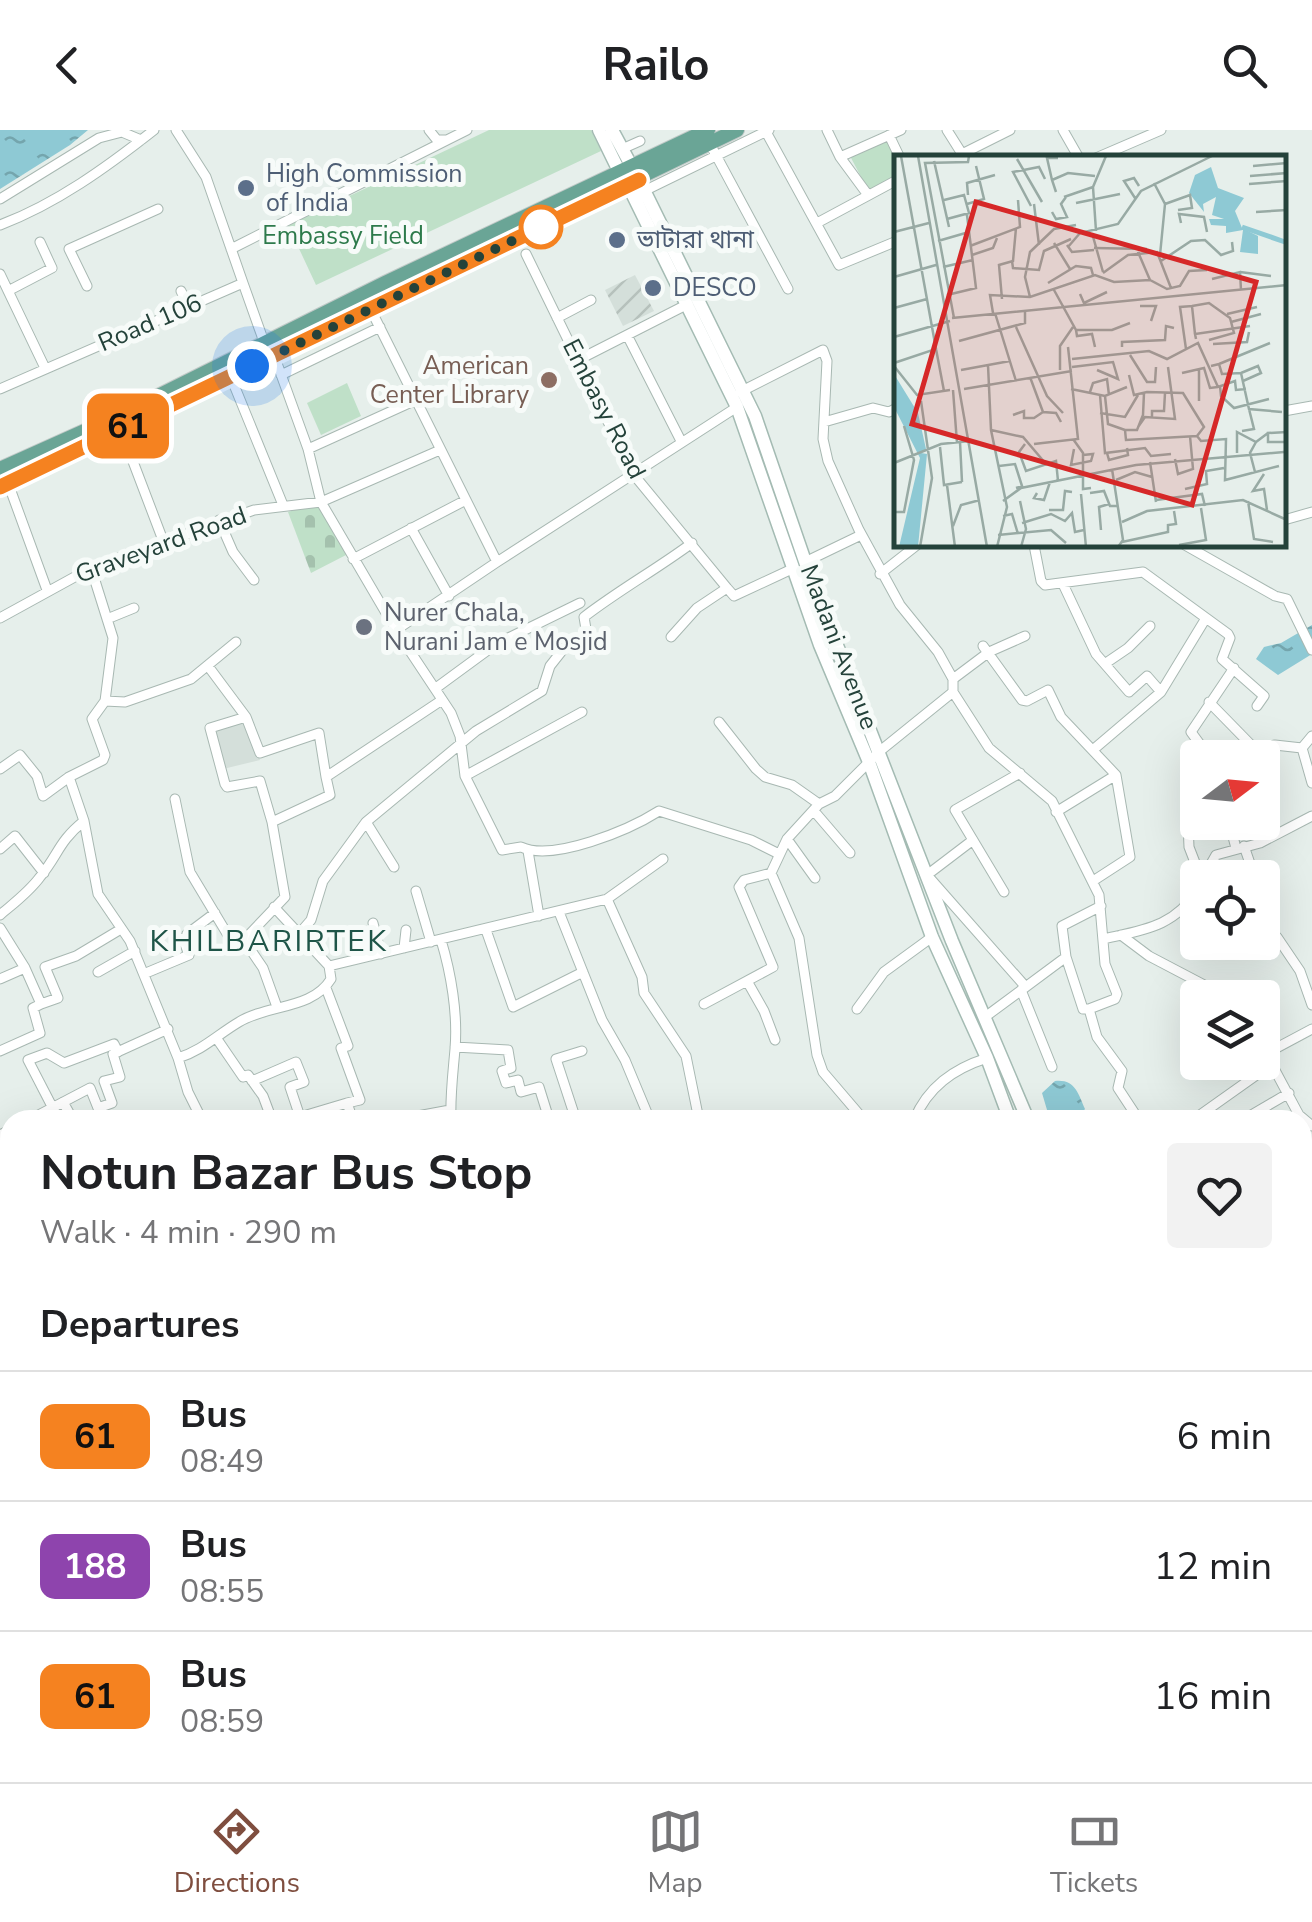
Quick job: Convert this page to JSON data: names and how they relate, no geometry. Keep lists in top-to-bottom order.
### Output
{
  "streets": {
    "main road": ["Madani Avenue"],
    "street": ["Road 106", "Embasy Road", "Graveyard Road"]
  },
  "districts": ["KHILBARIRTEK"],
  "parks": ["Embassy Field"],
  "places": [
    "High Commission of India",
    "ভাটারা থানা",
    "DESCO",
    "American Center Library",
    "Nurer Chala, Nurani Jam e Mosjid"
  ],
  "lines": ["bus line 61"],
  "north": "right",
  "page": {
    "header": "Railo",
    "on_map": "61",
    "heading": [
      ["Notun Bazar Bus Stop", "Walk · 4 min · 290 m"],
      "Departures"
    ],
    "list": [
      {
        "mark": "61",
        "name": "Bus",
        "note": "08:49",
        "value": "6 min"
      },
      {
        "mark": "188",
        "name": "Bus",
        "note": "08:55",
        "value": "12 min"
      },
      {
        "mark": "61",
        "name": "Bus",
        "note": "08:59",
        "value": "16 min"
      }
    ],
    "tabs": ["Directions", "Map", "Tickets"]
  }
}
